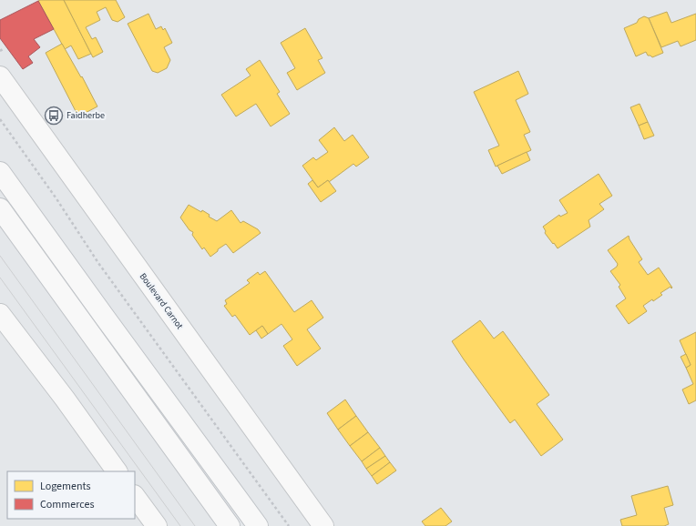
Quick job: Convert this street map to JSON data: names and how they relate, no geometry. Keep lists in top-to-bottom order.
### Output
{
  "streets": {
    "main road": ["Boulevard Carnot"]
  },
  "places": {
    "bus stop": ["Faidherbe"]
  },
  "legend": ["Logements", "Commerces"]
}
